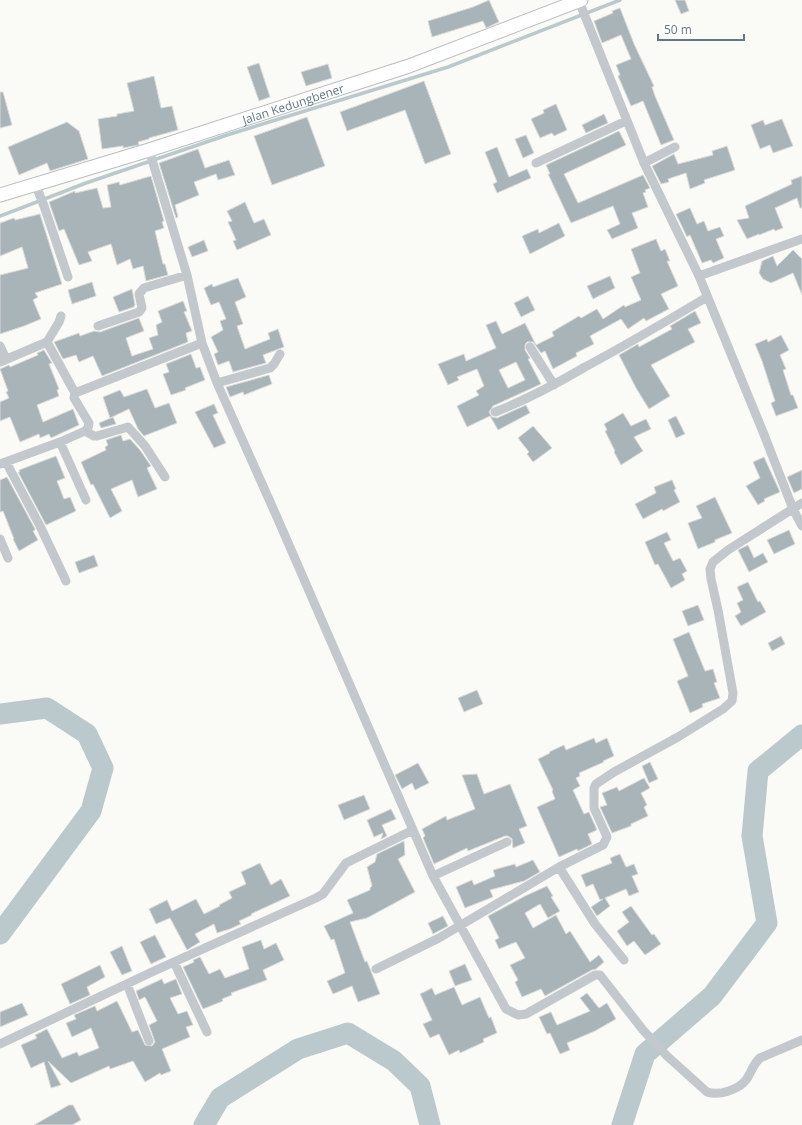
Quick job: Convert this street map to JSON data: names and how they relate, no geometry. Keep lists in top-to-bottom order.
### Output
{
  "streets": {
    "street": ["Jalan Kedungbener"]
  },
  "scale_bar": "50 m"
}
